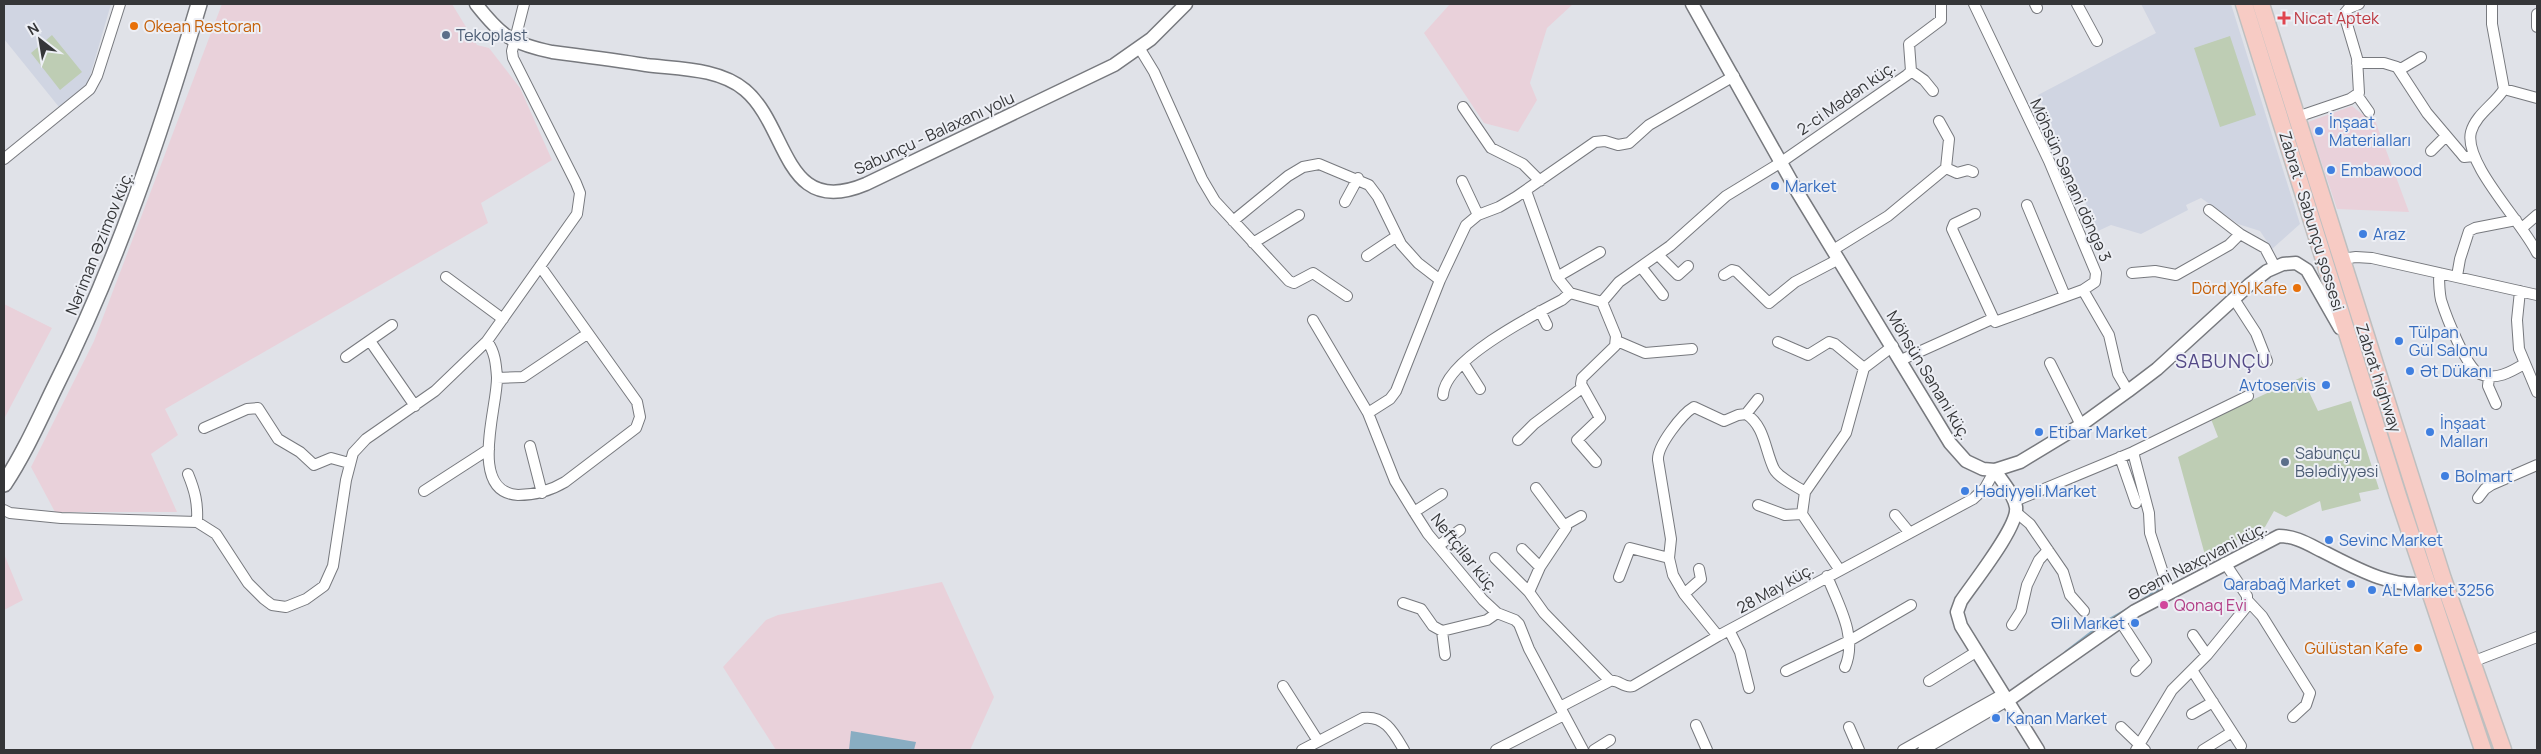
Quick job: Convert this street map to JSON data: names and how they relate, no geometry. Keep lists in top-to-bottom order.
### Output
{
  "streets": {
    "main road": ["Zabrat - Sabunçu şossesi", "Nəriman Əzimov küç.", "Zabrat highway"],
    "street": [
      "2-ci Mədən küç.",
      "Sabunçu - Balaxanı yolu",
      "Möhsün Sənani döngə 3",
      "Möhsün Sənani küç.",
      "Neftçilər küç.",
      "Əcəmi Naxçıvani küç.",
      "28 May küç."
    ]
  },
  "crossings": [
    ["2-ci Mədən küç.", "Möhsün Sənani küç."],
    ["Zabrat - Sabunçu şossesi", "Əcəmi Naxçıvani küç."],
    ["Möhsün Sənani küç.", "28 May küç."]
  ],
  "districts": ["SABUNÇU"],
  "places": {
    "health": ["Nicat Aptek"],
    "other": [
      "Okean Restoran",
      "Tekoplast",
      "İnşaat Materialları",
      "Embawood",
      "Market",
      "Araz",
      "Dörd Yol Kafe",
      "Tülpan Gül Salonu",
      "Ət Dükanı",
      "Avtoservis",
      "Etibar Market",
      "İnşaat Malları",
      "Sabunçu Bələdiyyəsi",
      "Bolmart",
      "Hədiyyəli Market",
      "Sevinc Market",
      "Qarabağ Market",
      "AL Market 3256",
      "Qonaq Evi",
      "Əli Market",
      "Gülüstan Kafe",
      "Kanan Market"
    ]
  },
  "north": "top left"
}
